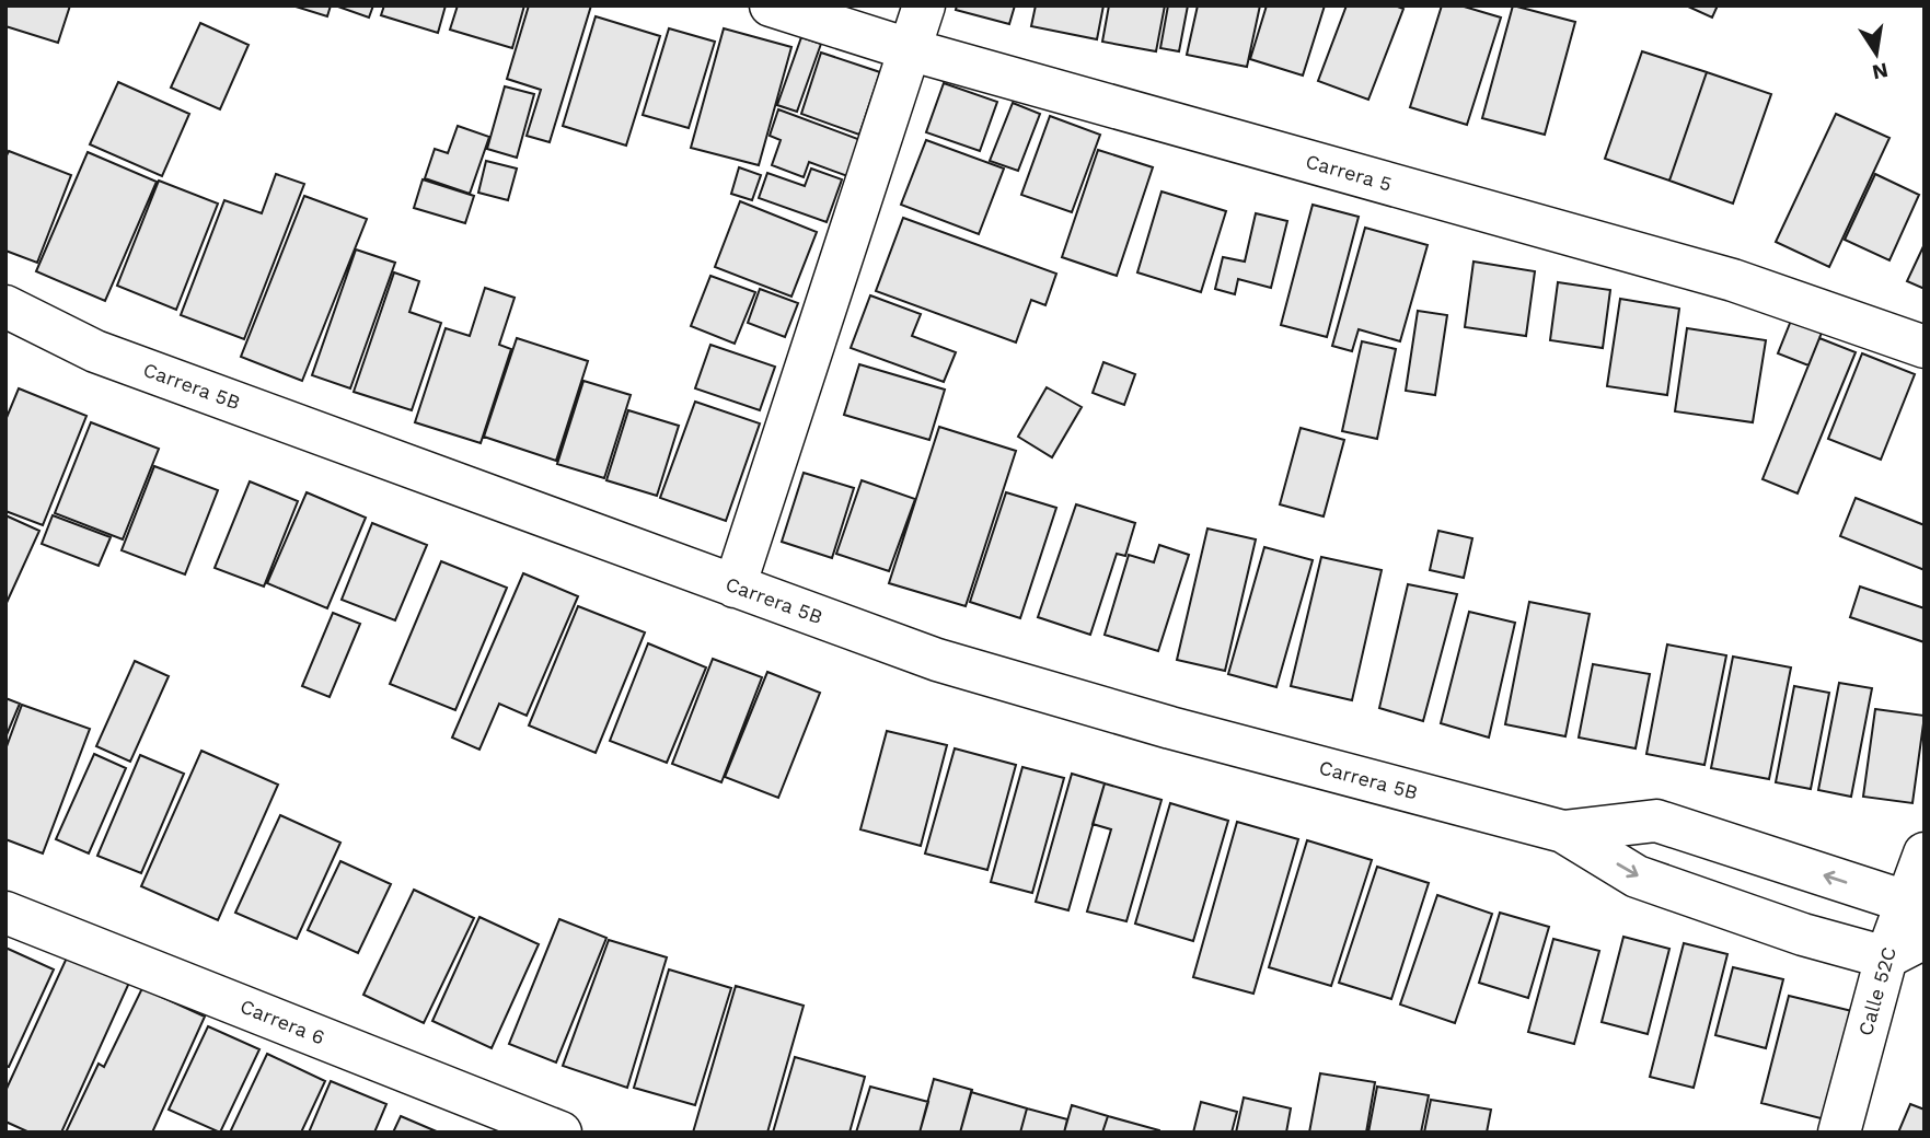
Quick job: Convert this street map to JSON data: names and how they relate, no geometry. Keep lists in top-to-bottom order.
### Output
{
  "streets": {
    "street": [
      "Carrera 5",
      "Carrera 5B",
      "Calle 52C",
      "Carrera 6"
    ]
  },
  "crossings": [
    ["Carrera 5B", "Calle 52C"]
  ],
  "north": "bottom"
}
